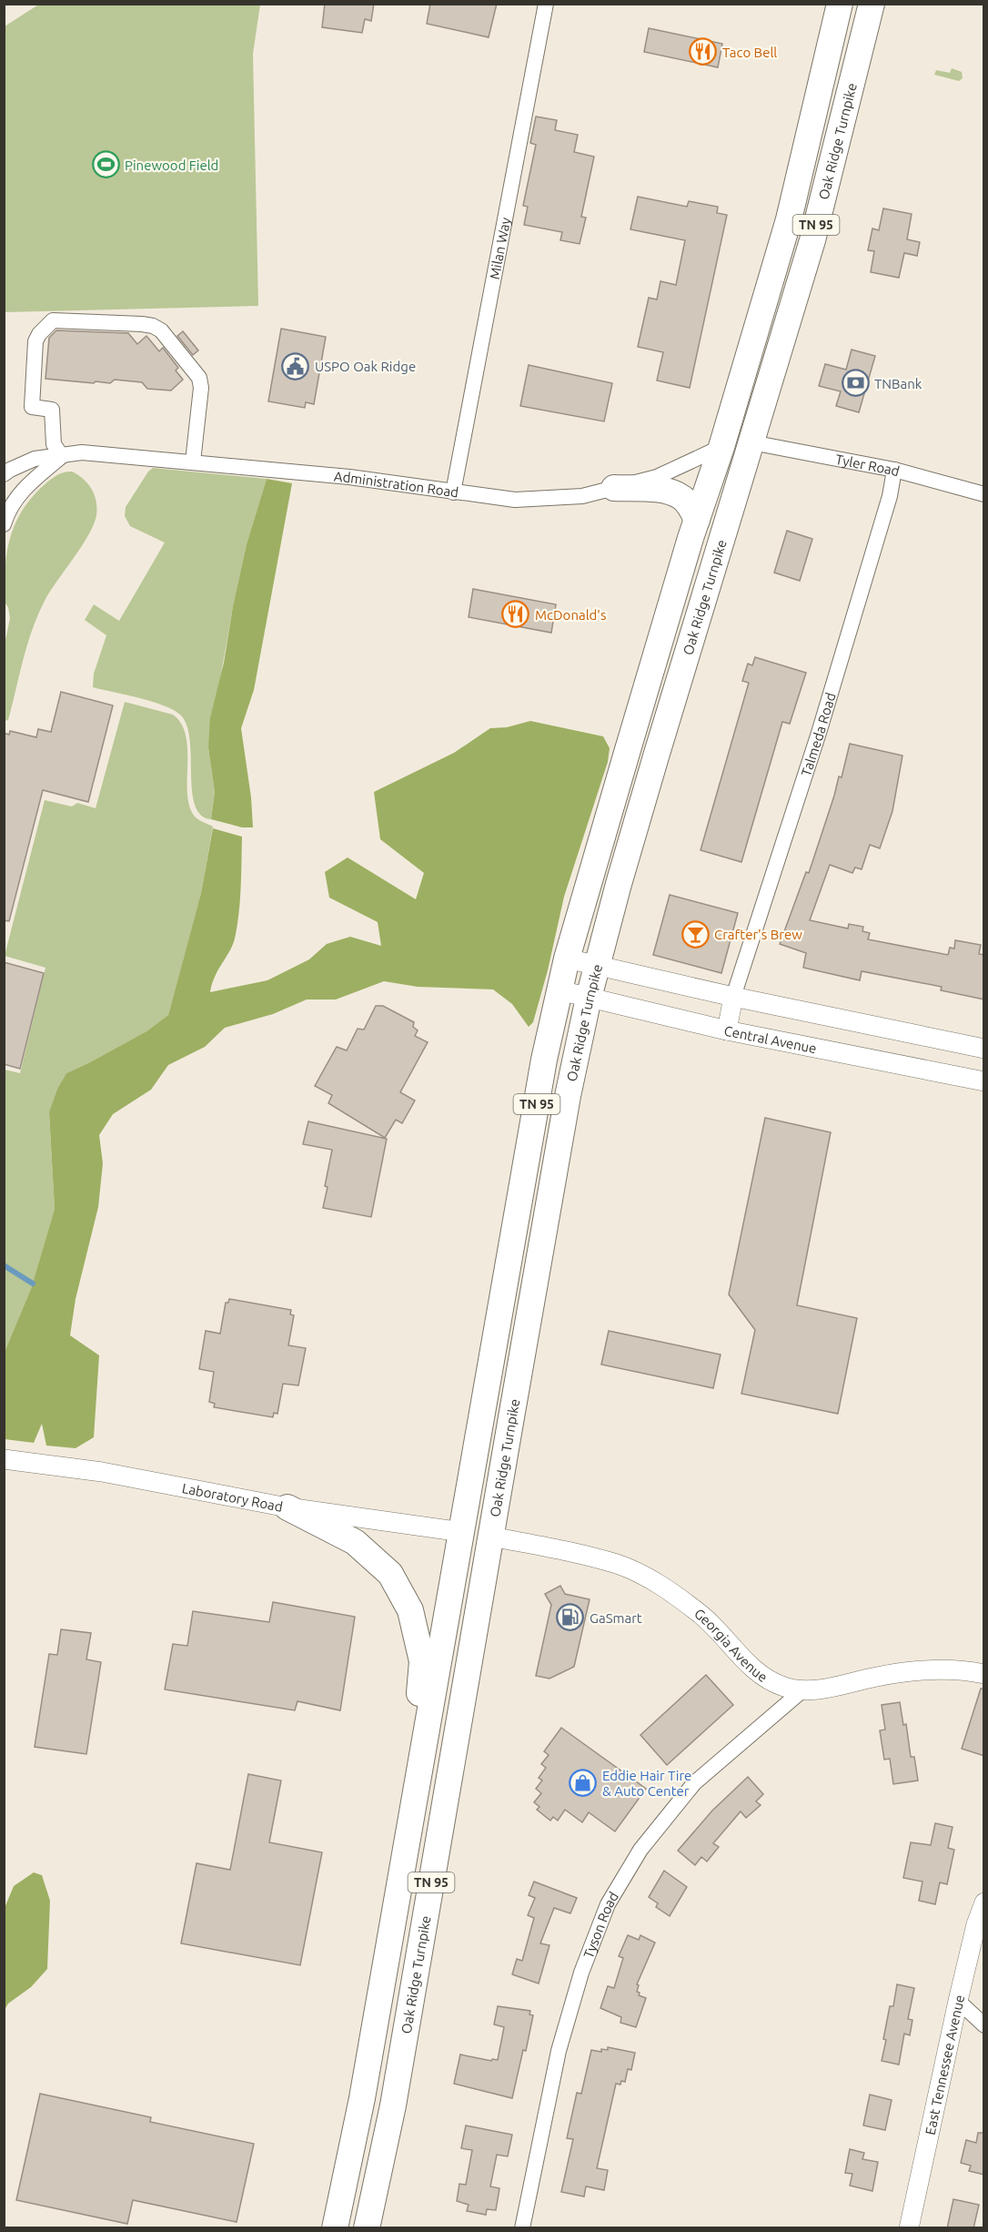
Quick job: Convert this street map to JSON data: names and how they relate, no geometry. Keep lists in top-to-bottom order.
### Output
{
  "streets": {
    "highway": ["Oak Ridge Turnpike", "TN 95"],
    "street": [
      "Milan Way",
      "Tyler Road",
      "Administration Road",
      "Talmeda Road",
      "Central Avenue",
      "Laboratory Road",
      "Georgia Avenue",
      "Tyson Road",
      "East Tennessee Avenue"
    ]
  },
  "crossings": [
    ["Oak Ridge Turnpike", "Tyler Road"],
    ["Oak Ridge Turnpike", "Administration Road"],
    ["Oak Ridge Turnpike", "Central Avenue"],
    ["Oak Ridge Turnpike", "Laboratory Road"],
    ["Oak Ridge Turnpike", "Georgia Avenue"],
    ["Milan Way", "Administration Road"],
    ["Tyler Road", "Talmeda Road"],
    ["Georgia Avenue", "Tyson Road"]
  ],
  "places": {
    "restaurant": ["Taco Bell", "McDonald's"],
    "sports": ["Pinewood Field"],
    "public building": ["USPO Oak Ridge"],
    "bank": ["TNBank"],
    "bar": ["Crafter's Brew"],
    "fuel station": ["GaSmart"],
    "shop": ["Eddie Hair Tire & Auto Center"]
  }
}
